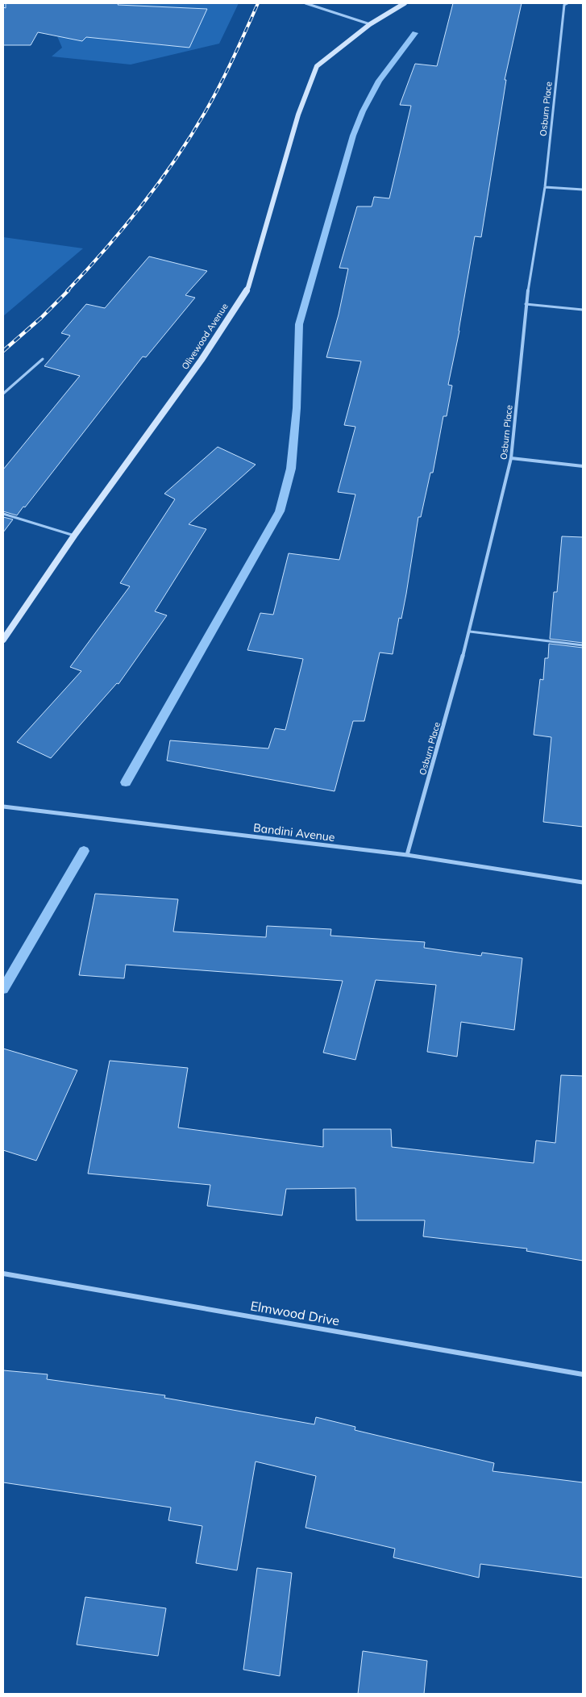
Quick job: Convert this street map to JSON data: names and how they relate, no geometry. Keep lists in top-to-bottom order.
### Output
{
  "streets": {
    "main road": ["Olivewood Avenue"],
    "street": ["Osburn Place", "Bandini Avenue", "Elmwood Drive"]
  },
  "crossings": [
    ["Osburn Place", "Bandini Avenue"]
  ]
}
